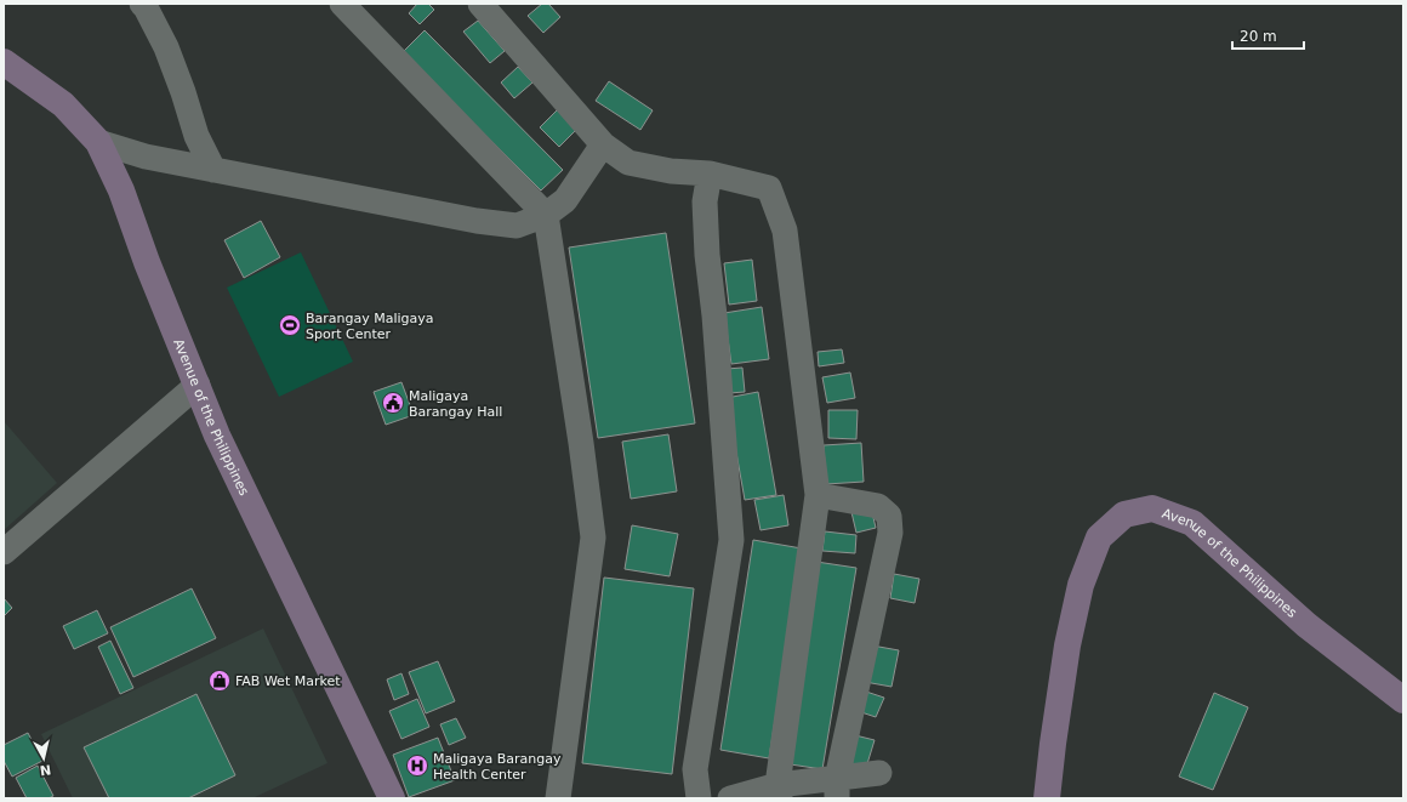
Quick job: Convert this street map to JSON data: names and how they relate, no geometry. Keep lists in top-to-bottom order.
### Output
{
  "streets": {
    "main road": ["Avenue of the Philippines"]
  },
  "places": {
    "sports": ["Barangay Maligaya Sport Center"],
    "public building": ["Maligaya Barangay Hall"],
    "shop": ["FAB Wet Market"],
    "hospital": ["Maligaya Barangay Health Center"]
  },
  "scale_bar": "20 m",
  "north": "bottom"
}
